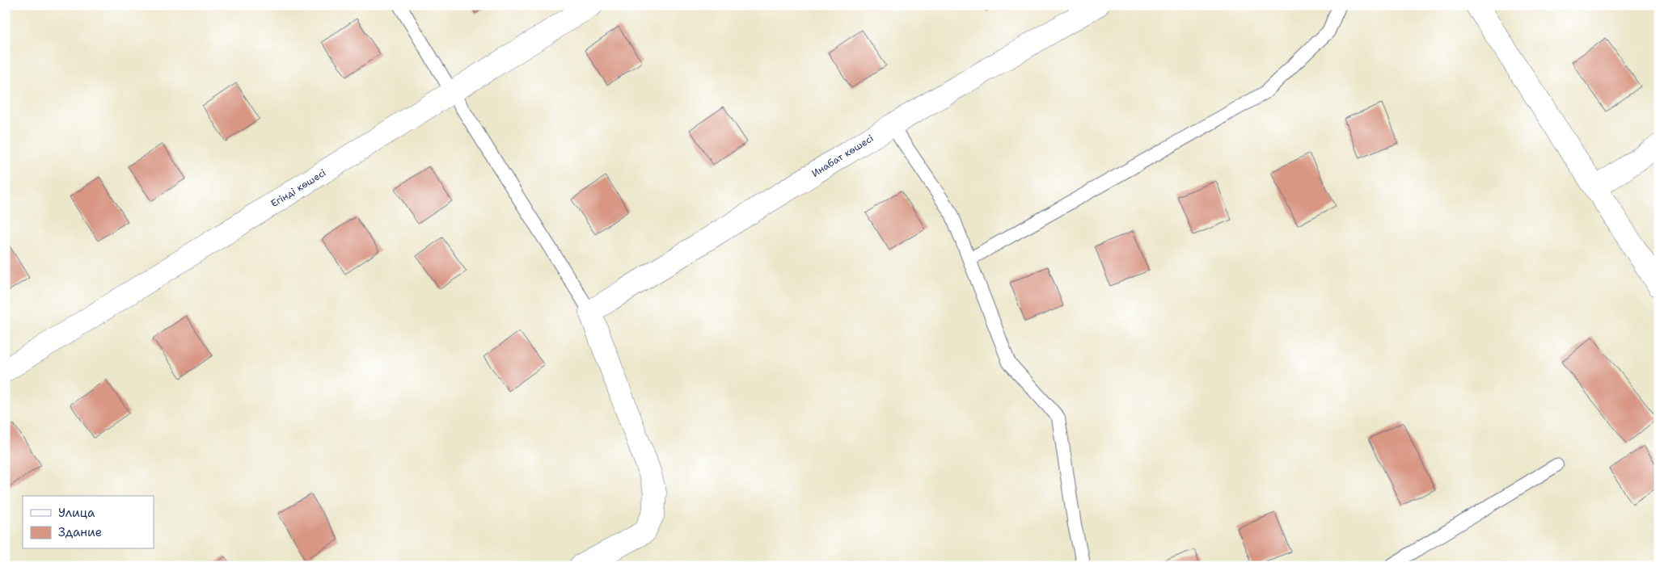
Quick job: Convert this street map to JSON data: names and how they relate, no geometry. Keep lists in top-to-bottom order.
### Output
{
  "streets": {
    "street": ["Инабат көшесі", "Егінді көшесі"]
  },
  "legend": ["Улица", "Здание"]
}
